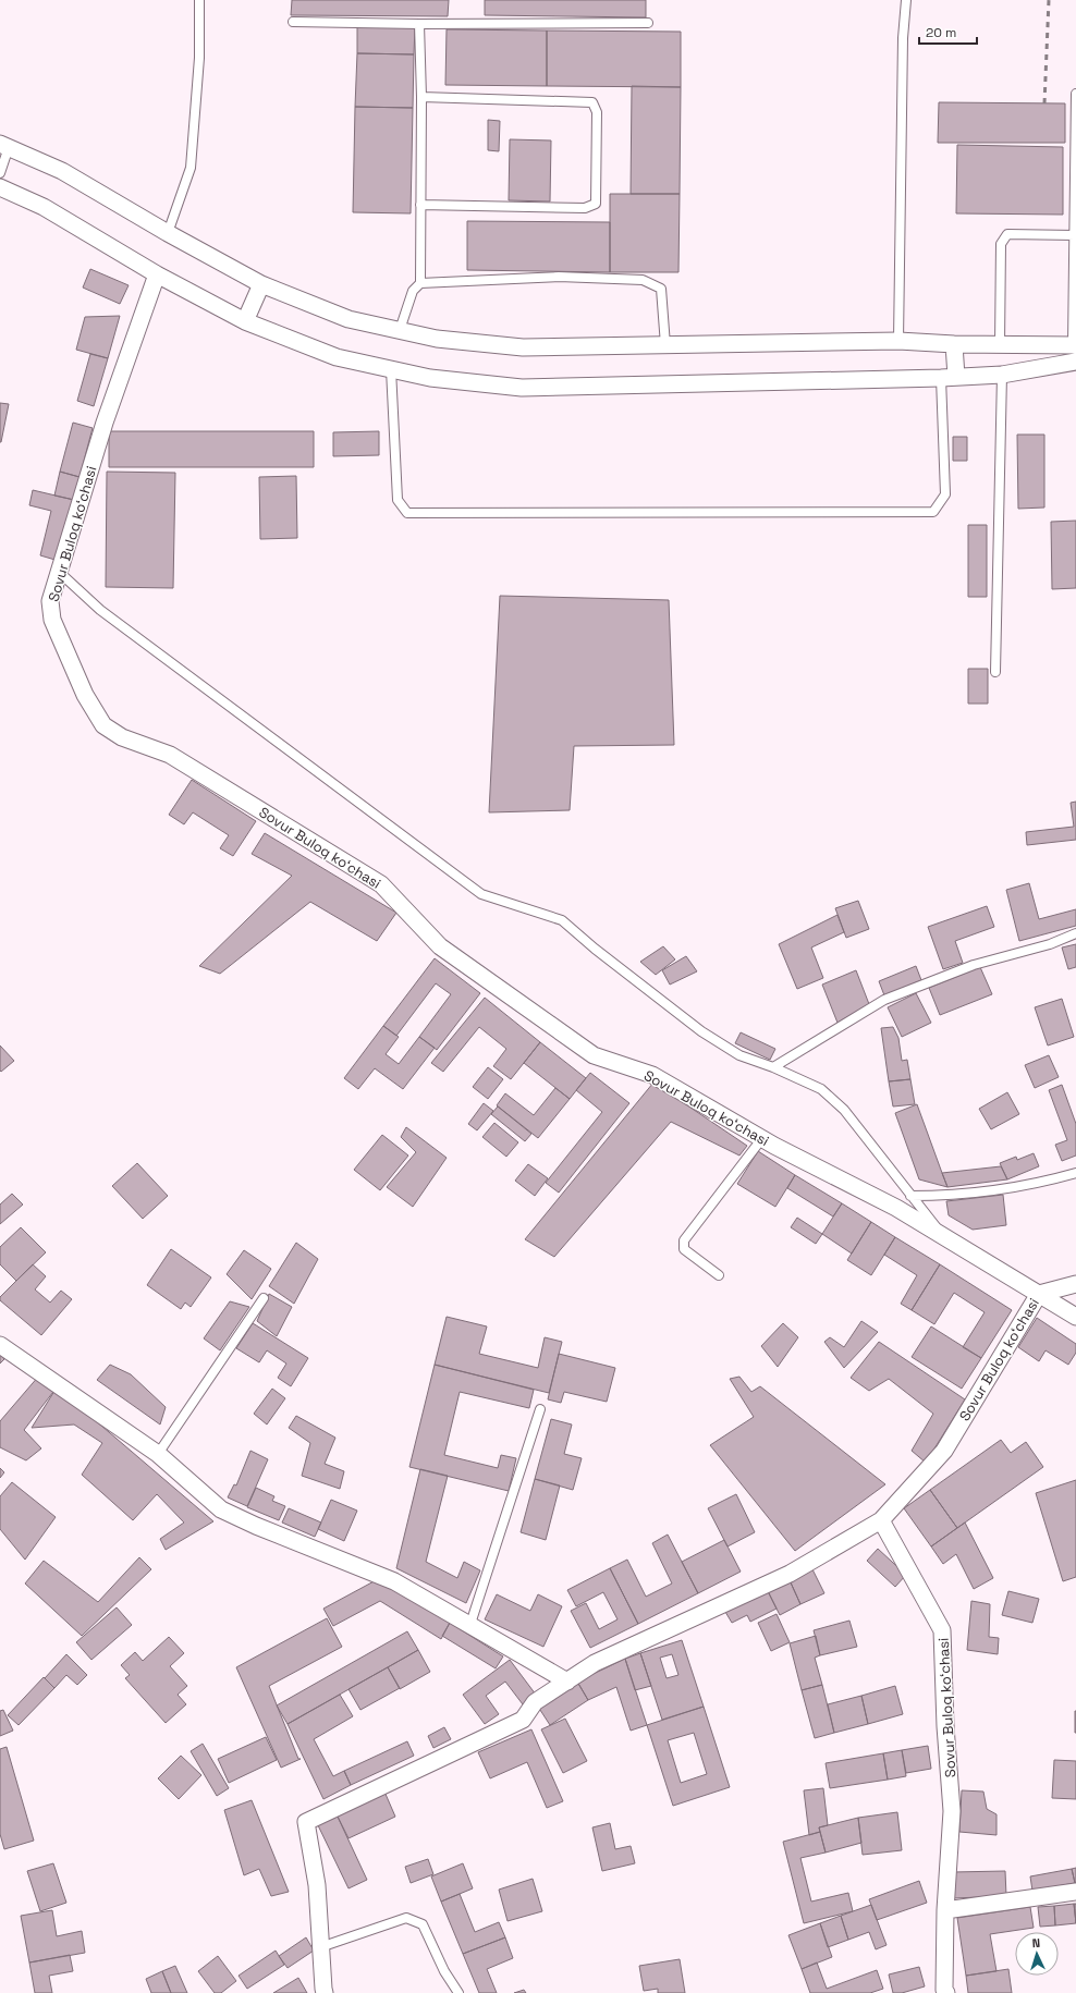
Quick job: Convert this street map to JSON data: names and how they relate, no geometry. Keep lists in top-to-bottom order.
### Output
{
  "streets": {
    "street": ["Sovur Buloq koʻchasi"]
  },
  "scale_bar": "20 m",
  "north": "top"
}
